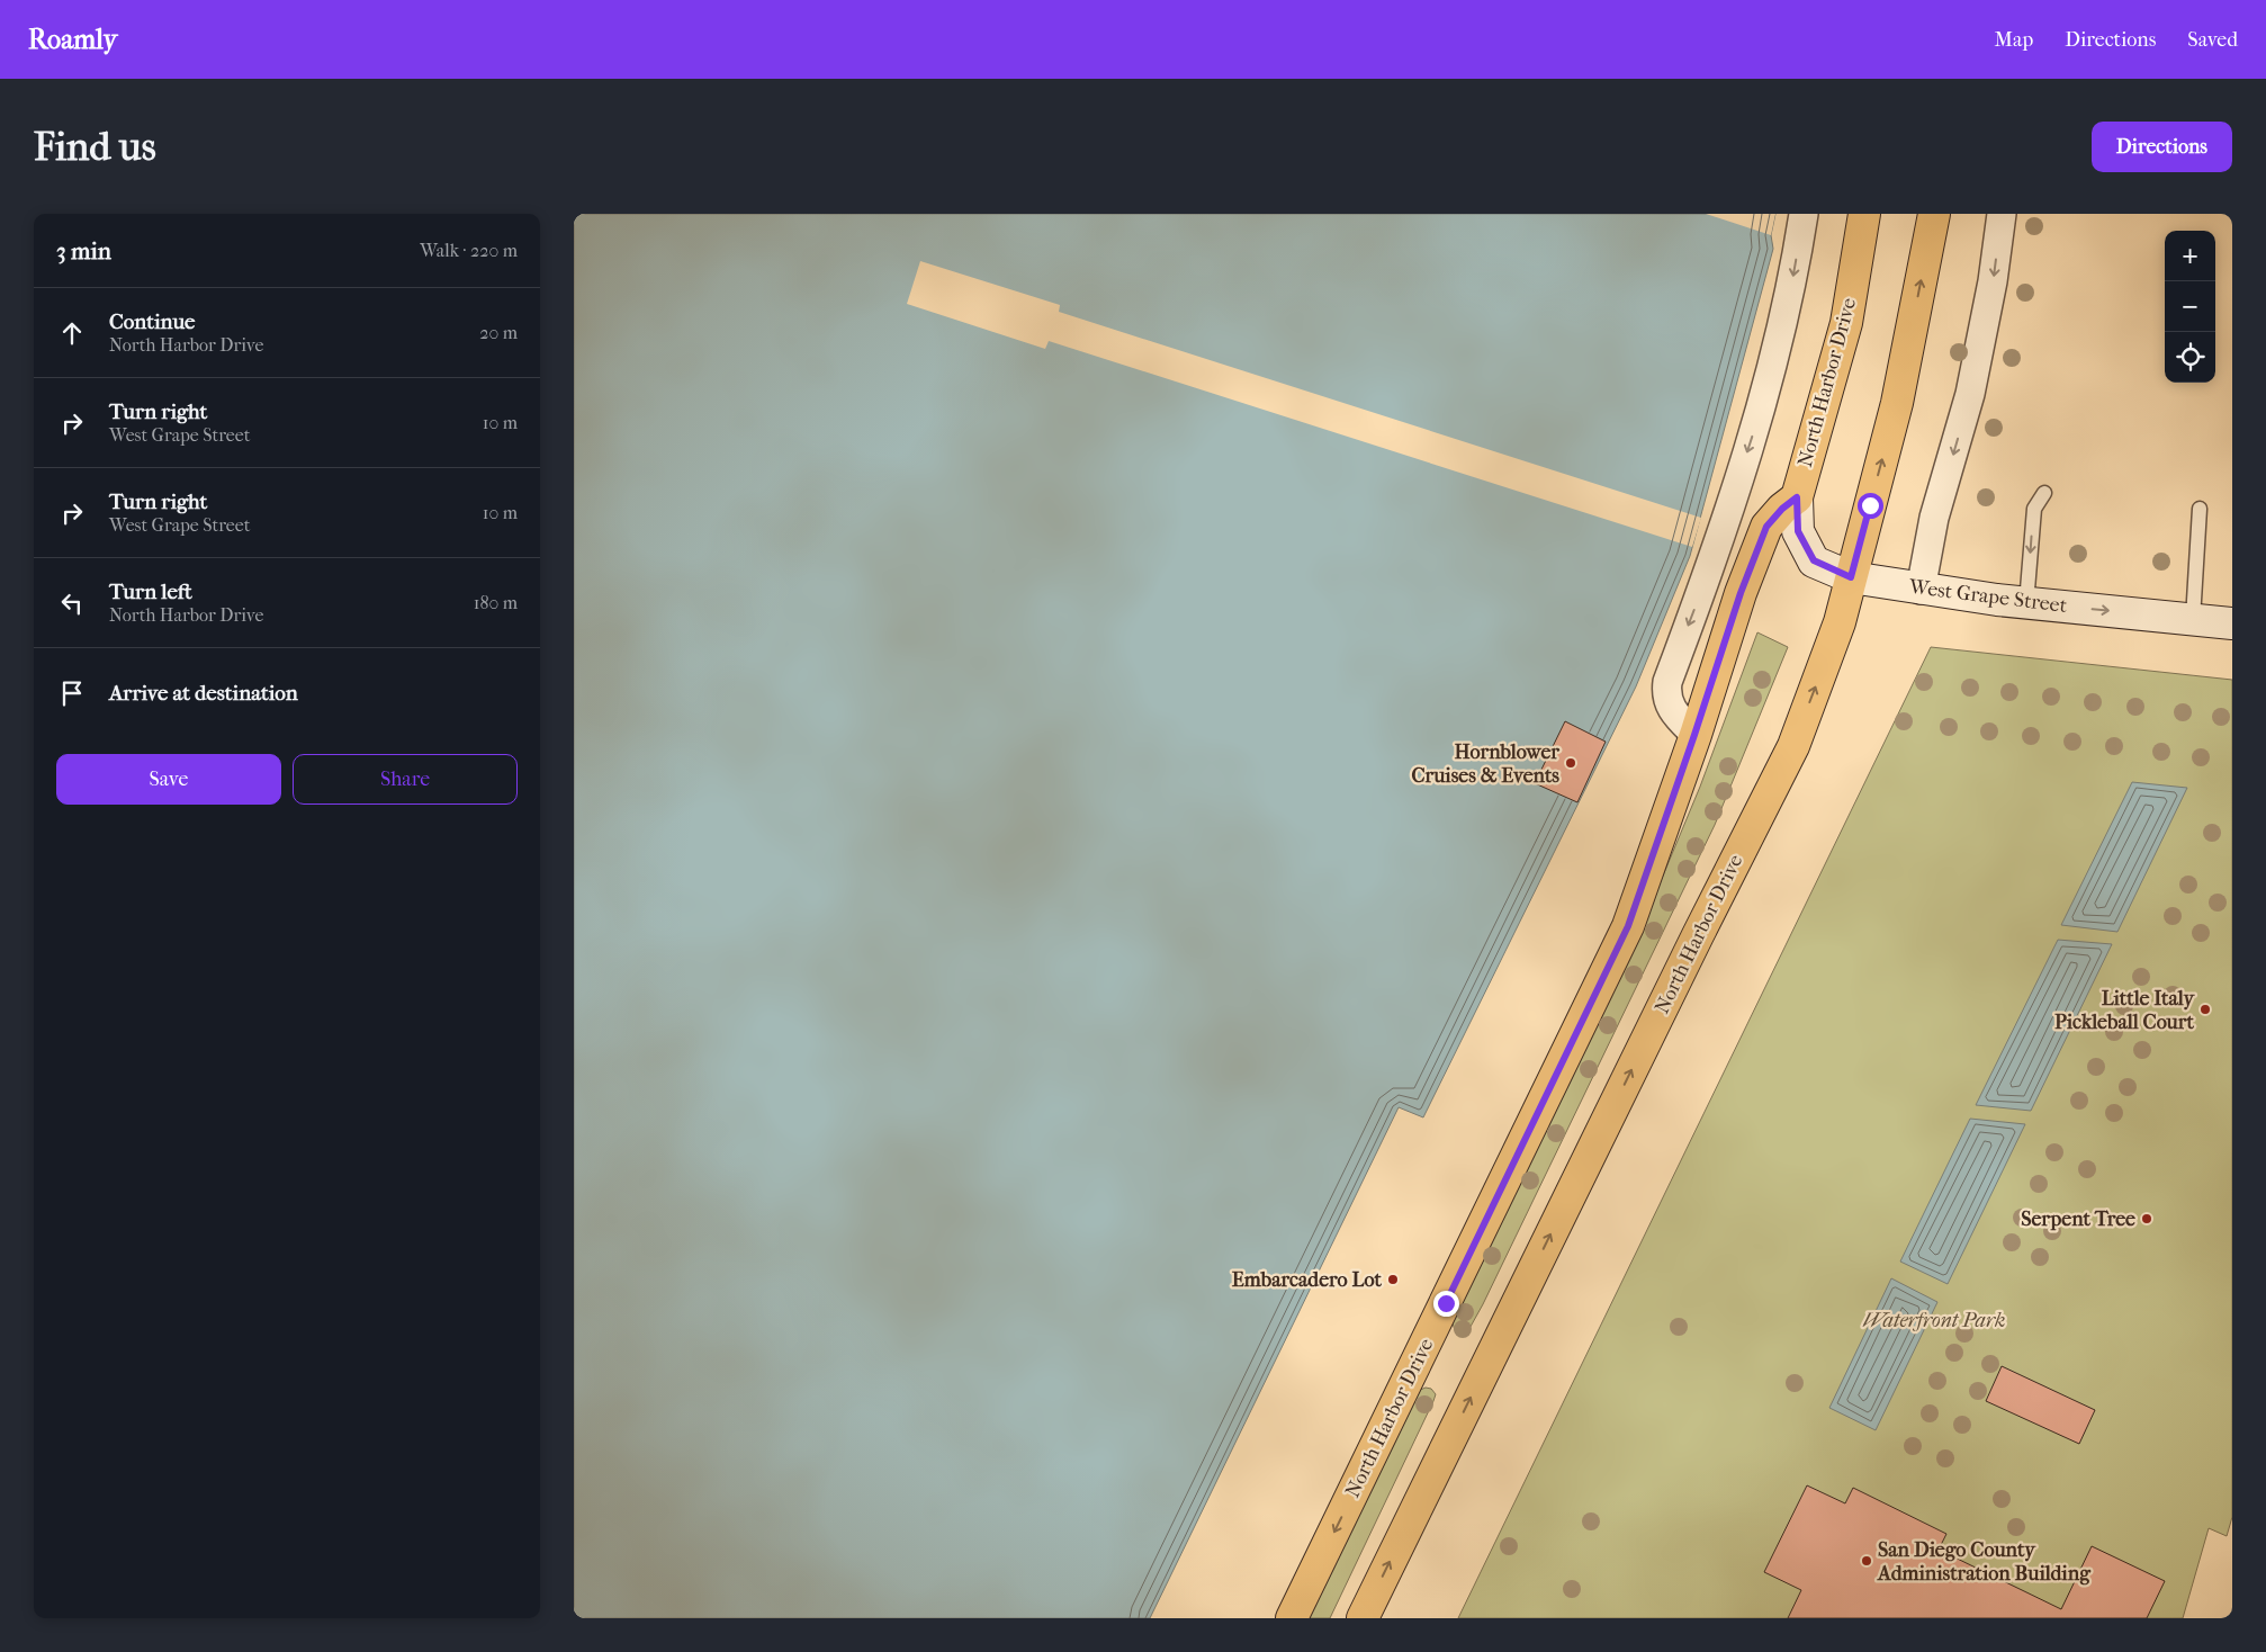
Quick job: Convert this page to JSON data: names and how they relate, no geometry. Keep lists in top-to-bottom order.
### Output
{
  "streets": {
    "main road": ["North Harbor Drive", "West Grape Street"]
  },
  "crossings": [
    ["North Harbor Drive", "West Grape Street"]
  ],
  "parks": ["Waterfront Park"],
  "places": [
    "Hornblower Cruises & Events",
    "Little Italy Pickleball Court",
    "Serpent Tree",
    "Embarcadero Lot",
    "San Diego County Administration Building"
  ],
  "page": {
    "header": "Roamly",
    "nav": ["Map", "Directions", "Saved"],
    "buttons": [
      "Directions",
      ["Save", "Share"]
    ],
    "title": "Find us",
    "heading": ["3 min", "Walk · 220 m"],
    "map_buttons": ["+", "−"],
    "list": [
      ["Continue", "North Harbor Drive", "20 m"],
      ["Turn right", "West Grape Street", "10 m"],
      ["Turn right", "West Grape Street", "10 m"],
      ["Turn left", "North Harbor Drive", "180 m"],
      "Arrive at destination"
    ]
  }
}
